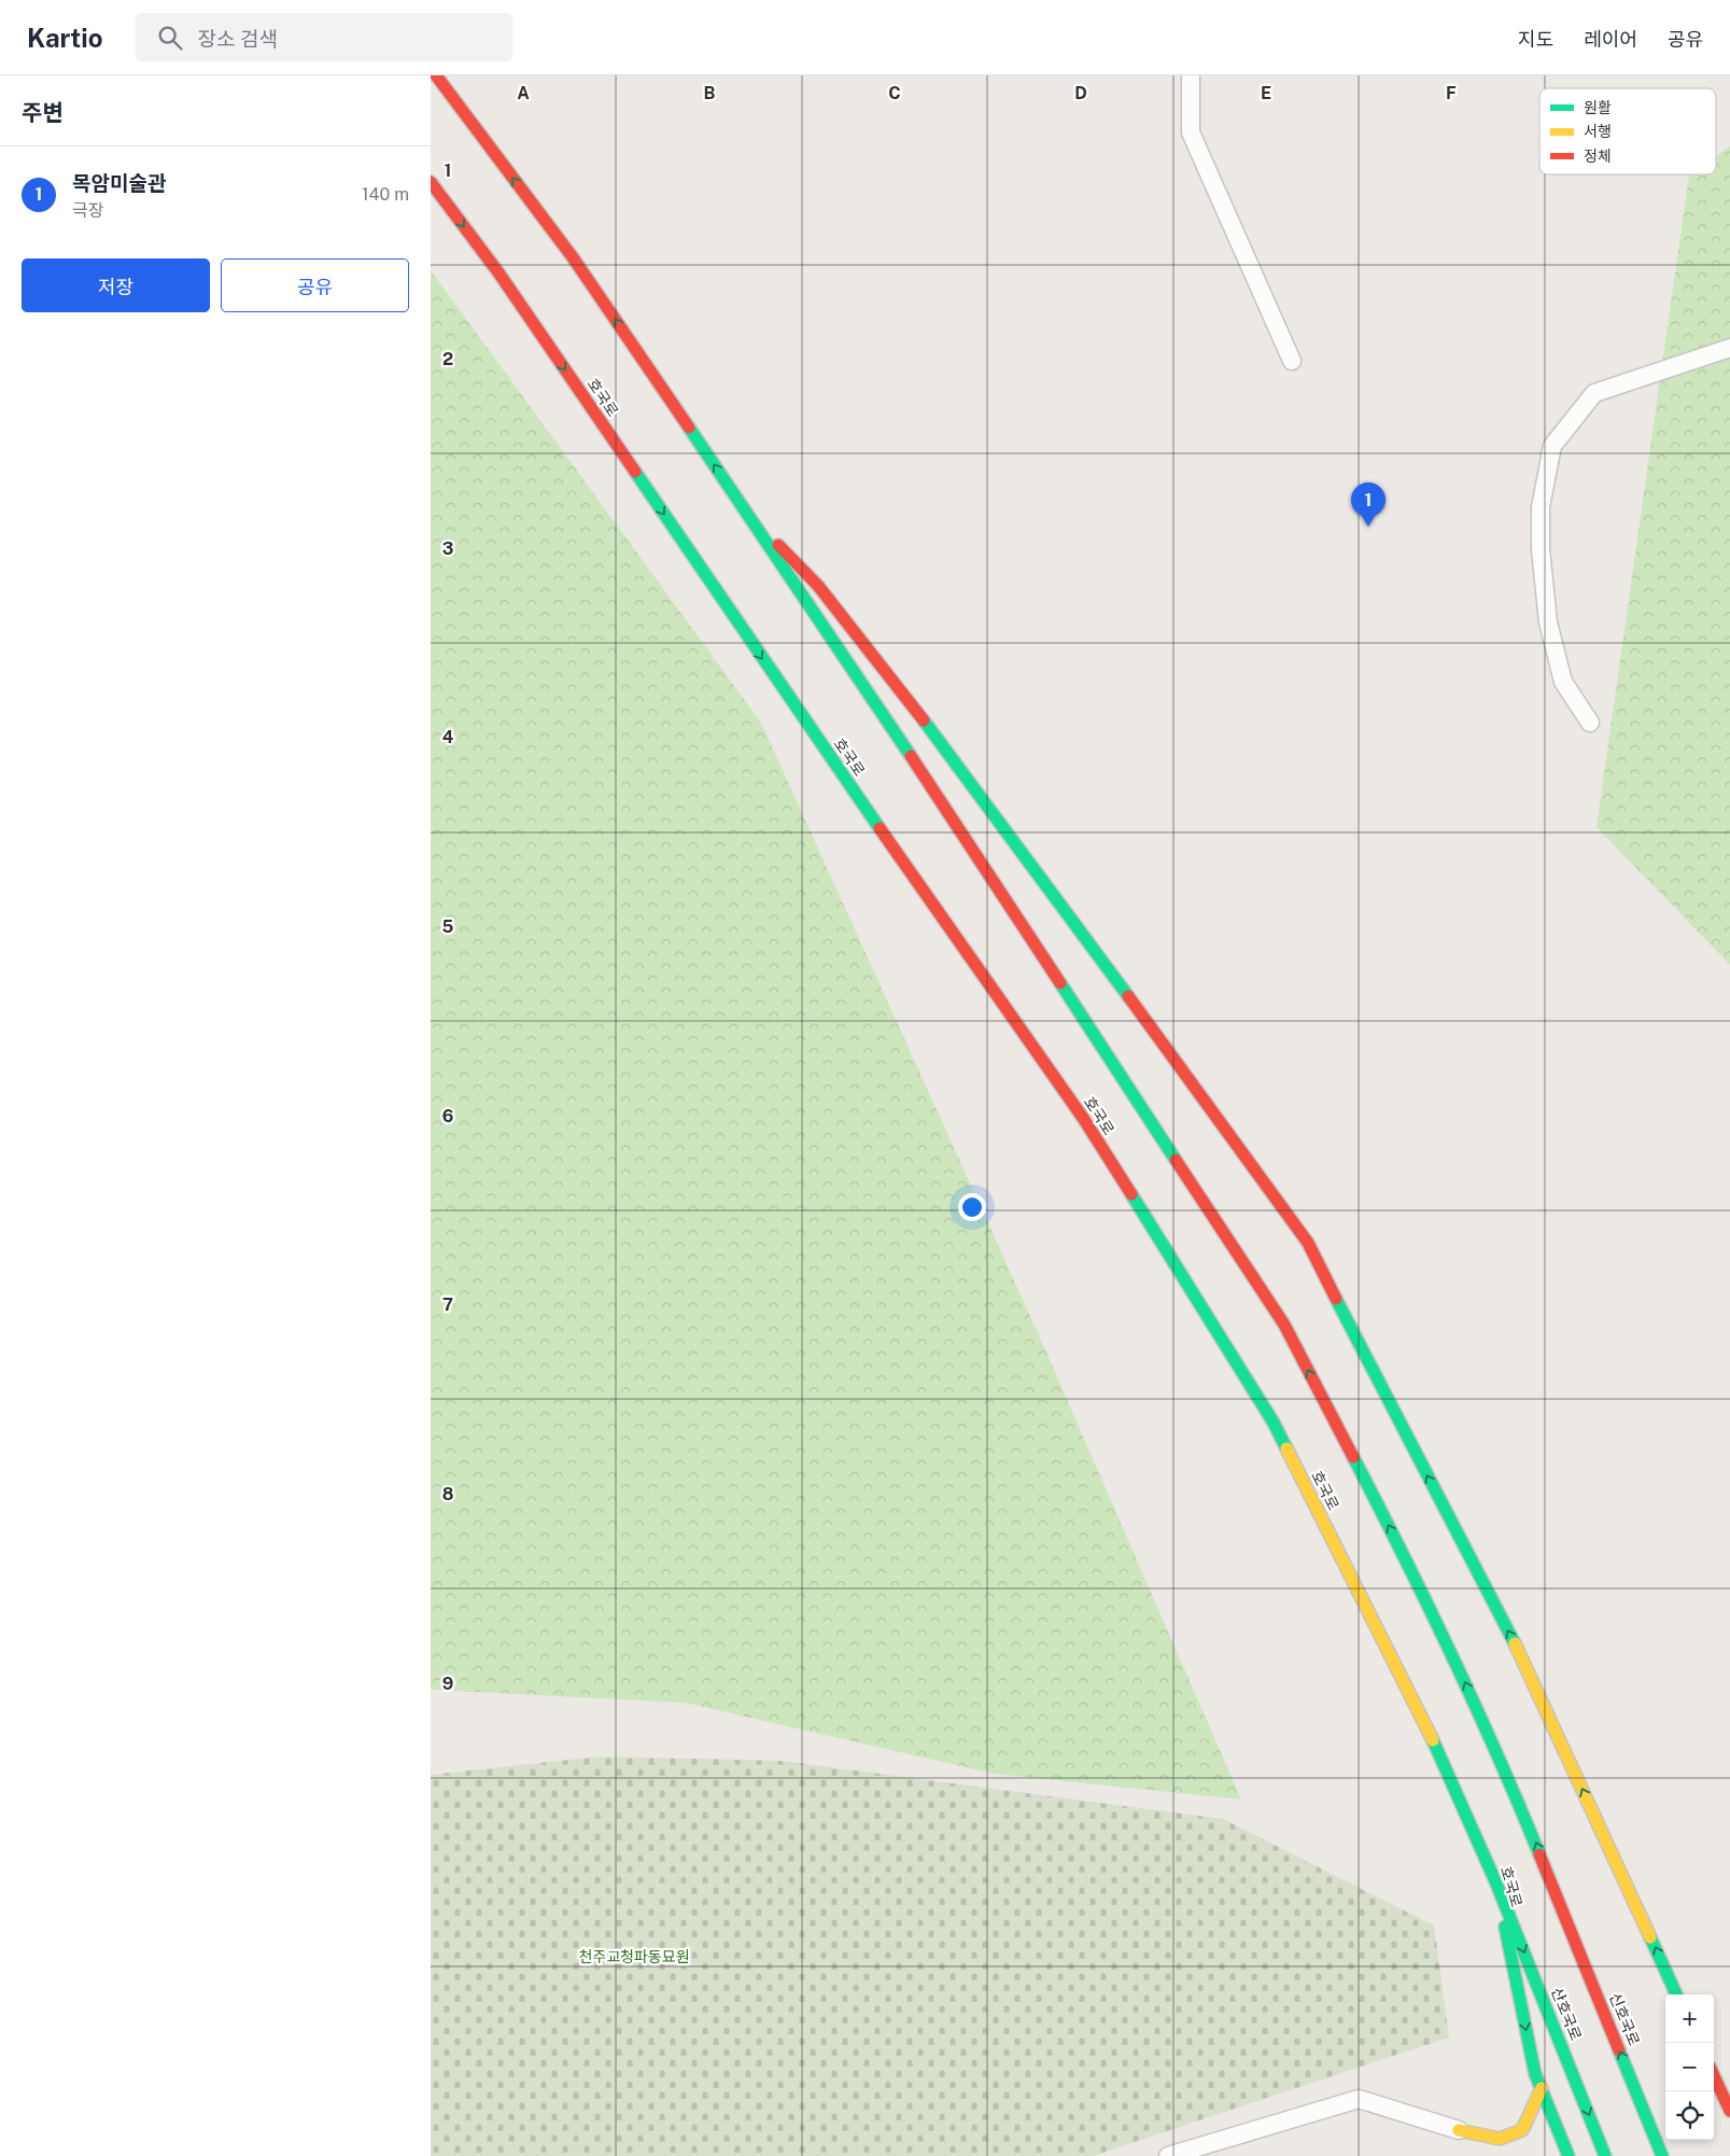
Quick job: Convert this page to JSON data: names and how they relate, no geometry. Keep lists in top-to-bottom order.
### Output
{
  "streets": {
    "main road": ["호국로", "산호국로", "신호국로"]
  },
  "crossings": [
    ["호국로", "산호국로"]
  ],
  "one_way": ["산호국로"],
  "parks": ["천주교청파동묘원"],
  "legend": ["원활", "서행", "정체"],
  "page": {
    "header": "Kartio",
    "search": "장소 검색",
    "nav": ["지도", "레이어", "공유"],
    "heading": "주변",
    "list": [
      {
        "mark": "1",
        "name": "목암미술관",
        "note": "극장",
        "value": "140 m"
      }
    ],
    "buttons": ["저장", "공유"],
    "pins": "1",
    "map_buttons": ["+", "−"]
  },
  "grid": {
    "columns": [
      "A",
      "B",
      "C",
      "D",
      "E",
      "F"
    ],
    "rows": [
      "1",
      "2",
      "3",
      "4",
      "5",
      "6",
      "7",
      "8",
      "9"
    ]
  }
}
